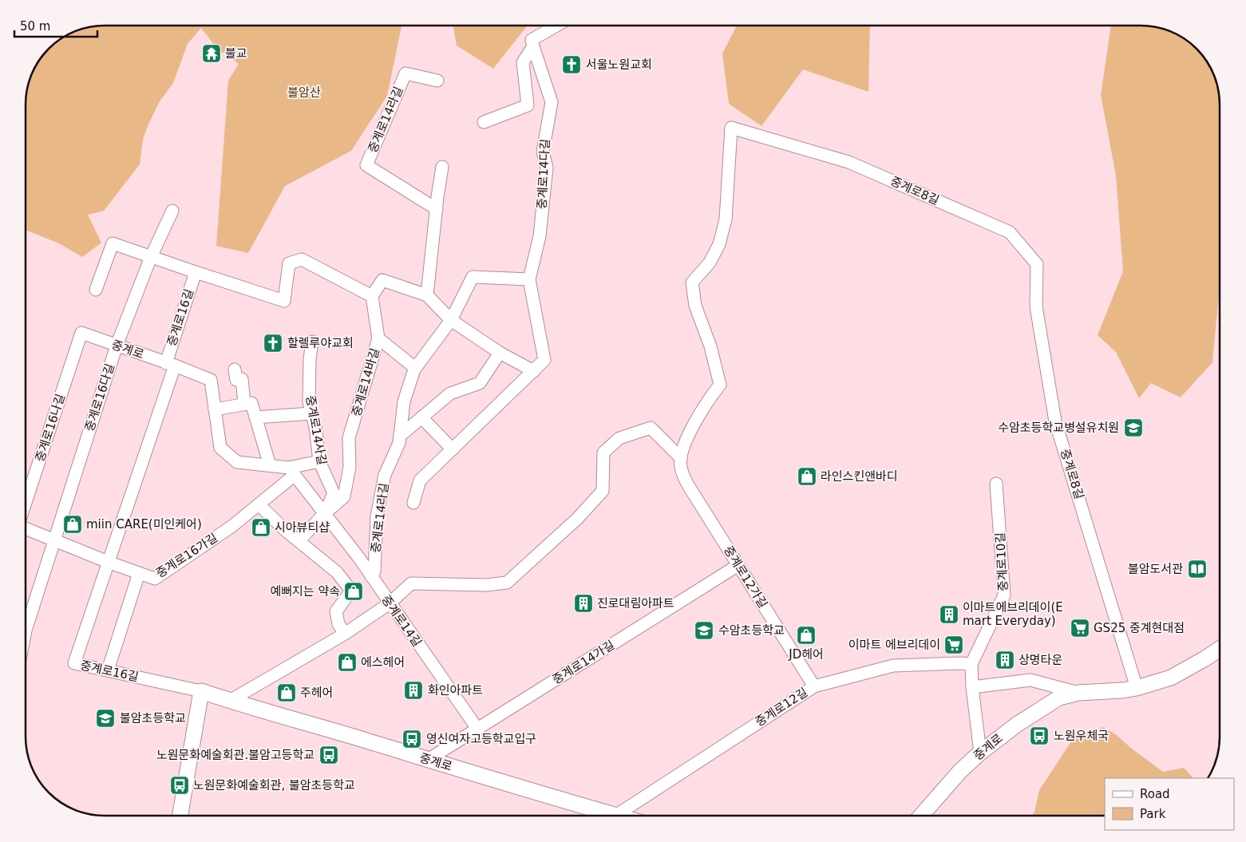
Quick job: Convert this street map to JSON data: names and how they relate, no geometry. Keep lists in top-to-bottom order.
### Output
{
  "streets": {
    "street": [
      "중계로14라길",
      "중계로14다길",
      "중계로8길",
      "중계로16길",
      "중계로",
      "중계로14바길",
      "중계로16다길",
      "중계로16나길",
      "중계로14사길",
      "중계로16가길",
      "중계로10길",
      "중계로12가길",
      "중계로14길",
      "중계로14가길",
      "중계로12길"
    ]
  },
  "crossings": [
    ["중계로14라길", "중계로14다길"],
    ["중계로14라길", "중계로14길"],
    ["중계로8길", "중계로"],
    ["중계로8길", "중계로12가길"],
    ["중계로16길", "중계로"],
    ["중계로16길", "중계로16가길"],
    ["중계로", "중계로16다길"],
    ["중계로", "중계로16나길"],
    ["중계로", "중계로10길"],
    ["중계로", "중계로14가길"],
    ["중계로", "중계로12길"],
    ["중계로14바길", "중계로14사길"],
    ["중계로14바길", "중계로14길"],
    ["중계로14사길", "중계로14길"],
    ["중계로16가길", "중계로14길"],
    ["중계로10길", "중계로12길"],
    ["중계로12가길", "중계로14가길"],
    ["중계로12가길", "중계로12길"],
    ["중계로14길", "중계로14가길"]
  ],
  "parks": ["불암산"],
  "places": {
    "temple": ["불교"],
    "church": ["서울노원교회", "할렐루야교회"],
    "school or university": ["수암초등학교병설유치원", "수암초등학교", "불암초등학교"],
    "shop": [
      "라인스킨앤바디",
      "miin CARE(미인케어)",
      "시아뷰티샵",
      "예뻐지는 약속",
      "JD헤어",
      "에스헤어",
      "주헤어"
    ],
    "library": ["불암도서관"],
    "building": [
      "진로대림아파트",
      "이마트에브리데이(E mart Everyday)",
      "상명타운",
      "화인아파트"
    ],
    "supermarket": ["GS25 중계현대점", "이마트 에브리데이"],
    "bus stop": [
      "노원우체국",
      "영신여자고등학교입구",
      "노원문화예술회관.불암고등학교",
      "노원문화예술회관, 불암초등학교"
    ]
  },
  "legend": ["Road", "Park"],
  "scale_bar": "50 m"
}
